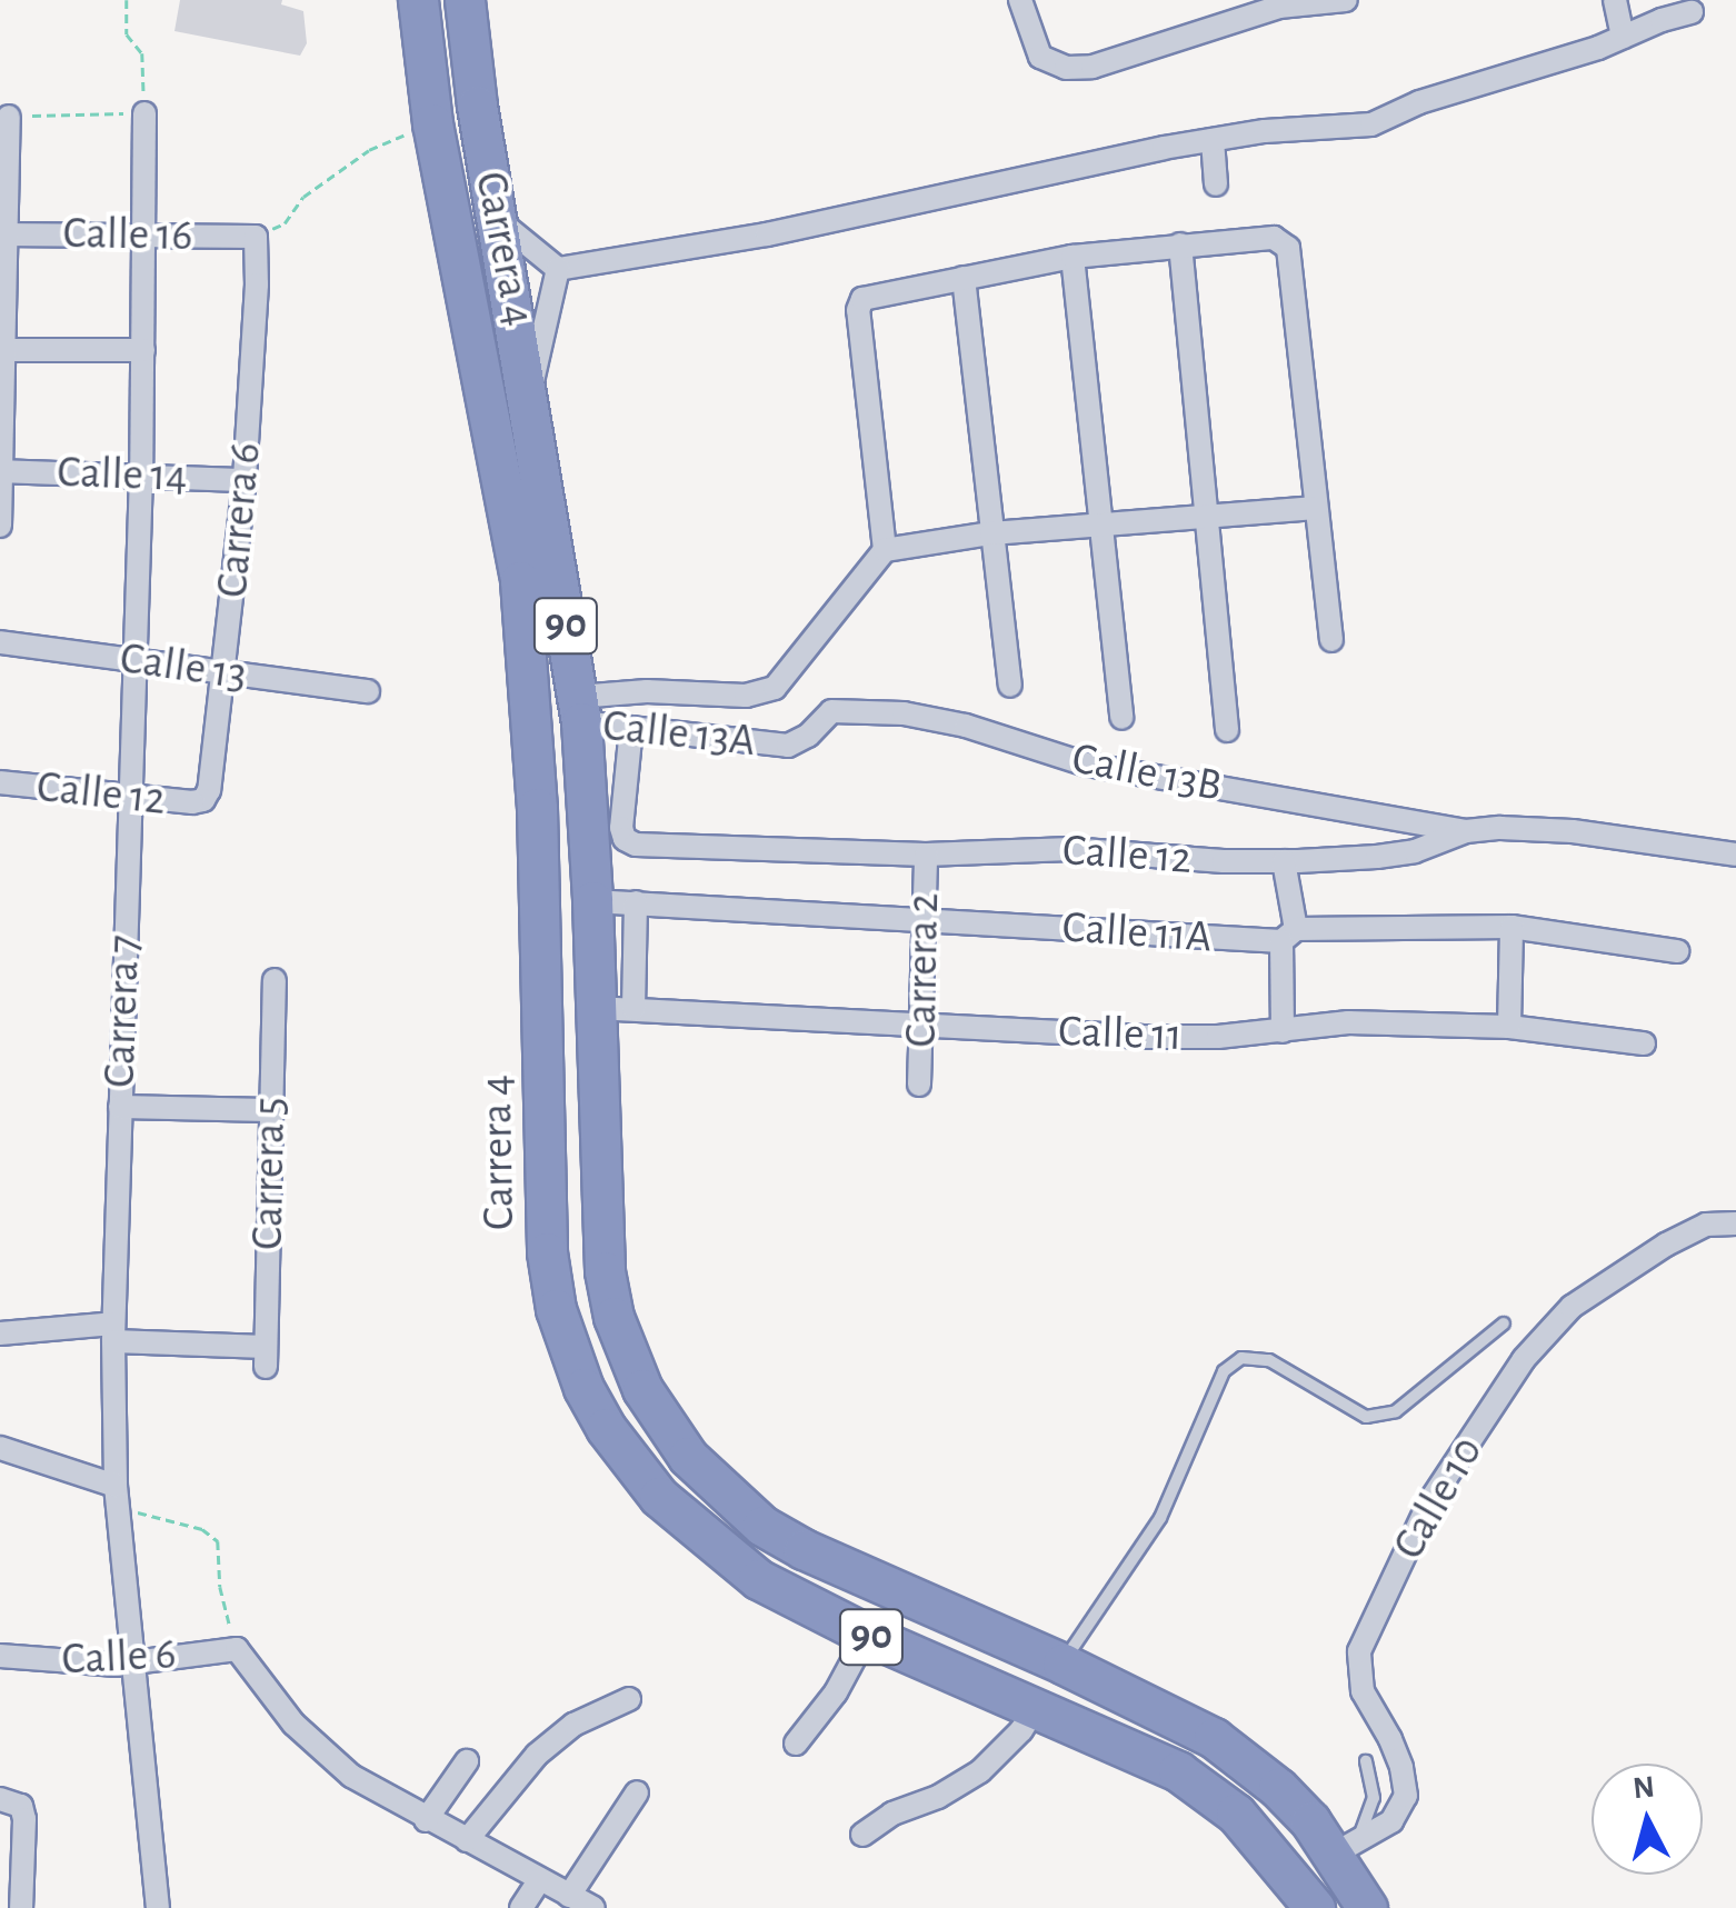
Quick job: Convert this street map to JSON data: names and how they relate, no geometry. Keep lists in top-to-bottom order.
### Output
{
  "streets": {
    "highway": ["Carrera 4", "90"],
    "street": [
      "Calle 16",
      "Calle 14",
      "Carrera 6",
      "Calle 13",
      "Calle 13A",
      "Calle 13B",
      "Calle 12",
      "Calle 11A",
      "Carrera 2",
      "Carrera 7",
      "Calle 11",
      "Carrera 5",
      "Calle 10",
      "Calle 6"
    ]
  },
  "crossings": [
    ["Calle 16", "Carrera 6"],
    ["Calle 16", "Carrera 7"],
    ["Carrera 4", "Calle 13A"],
    ["Carrera 4", "Calle 11A"],
    ["Carrera 4", "Calle 11"],
    ["Carrera 4", "Calle 10"],
    ["Calle 14", "Carrera 6"],
    ["Calle 14", "Carrera 7"],
    ["Carrera 6", "Calle 13"],
    ["Carrera 6", "Calle 12"],
    ["Calle 13", "Carrera 7"],
    ["Calle 13A", "Calle 13B"],
    ["Calle 13A", "Calle 12"],
    ["Calle 13B", "Calle 12"],
    ["Calle 12", "Carrera 2"],
    ["Calle 12", "Carrera 7"],
    ["Calle 11A", "Carrera 2"],
    ["Carrera 2", "Calle 11"],
    ["Carrera 7", "Carrera 5"],
    ["Carrera 7", "Calle 6"]
  ],
  "north": "top"
}
